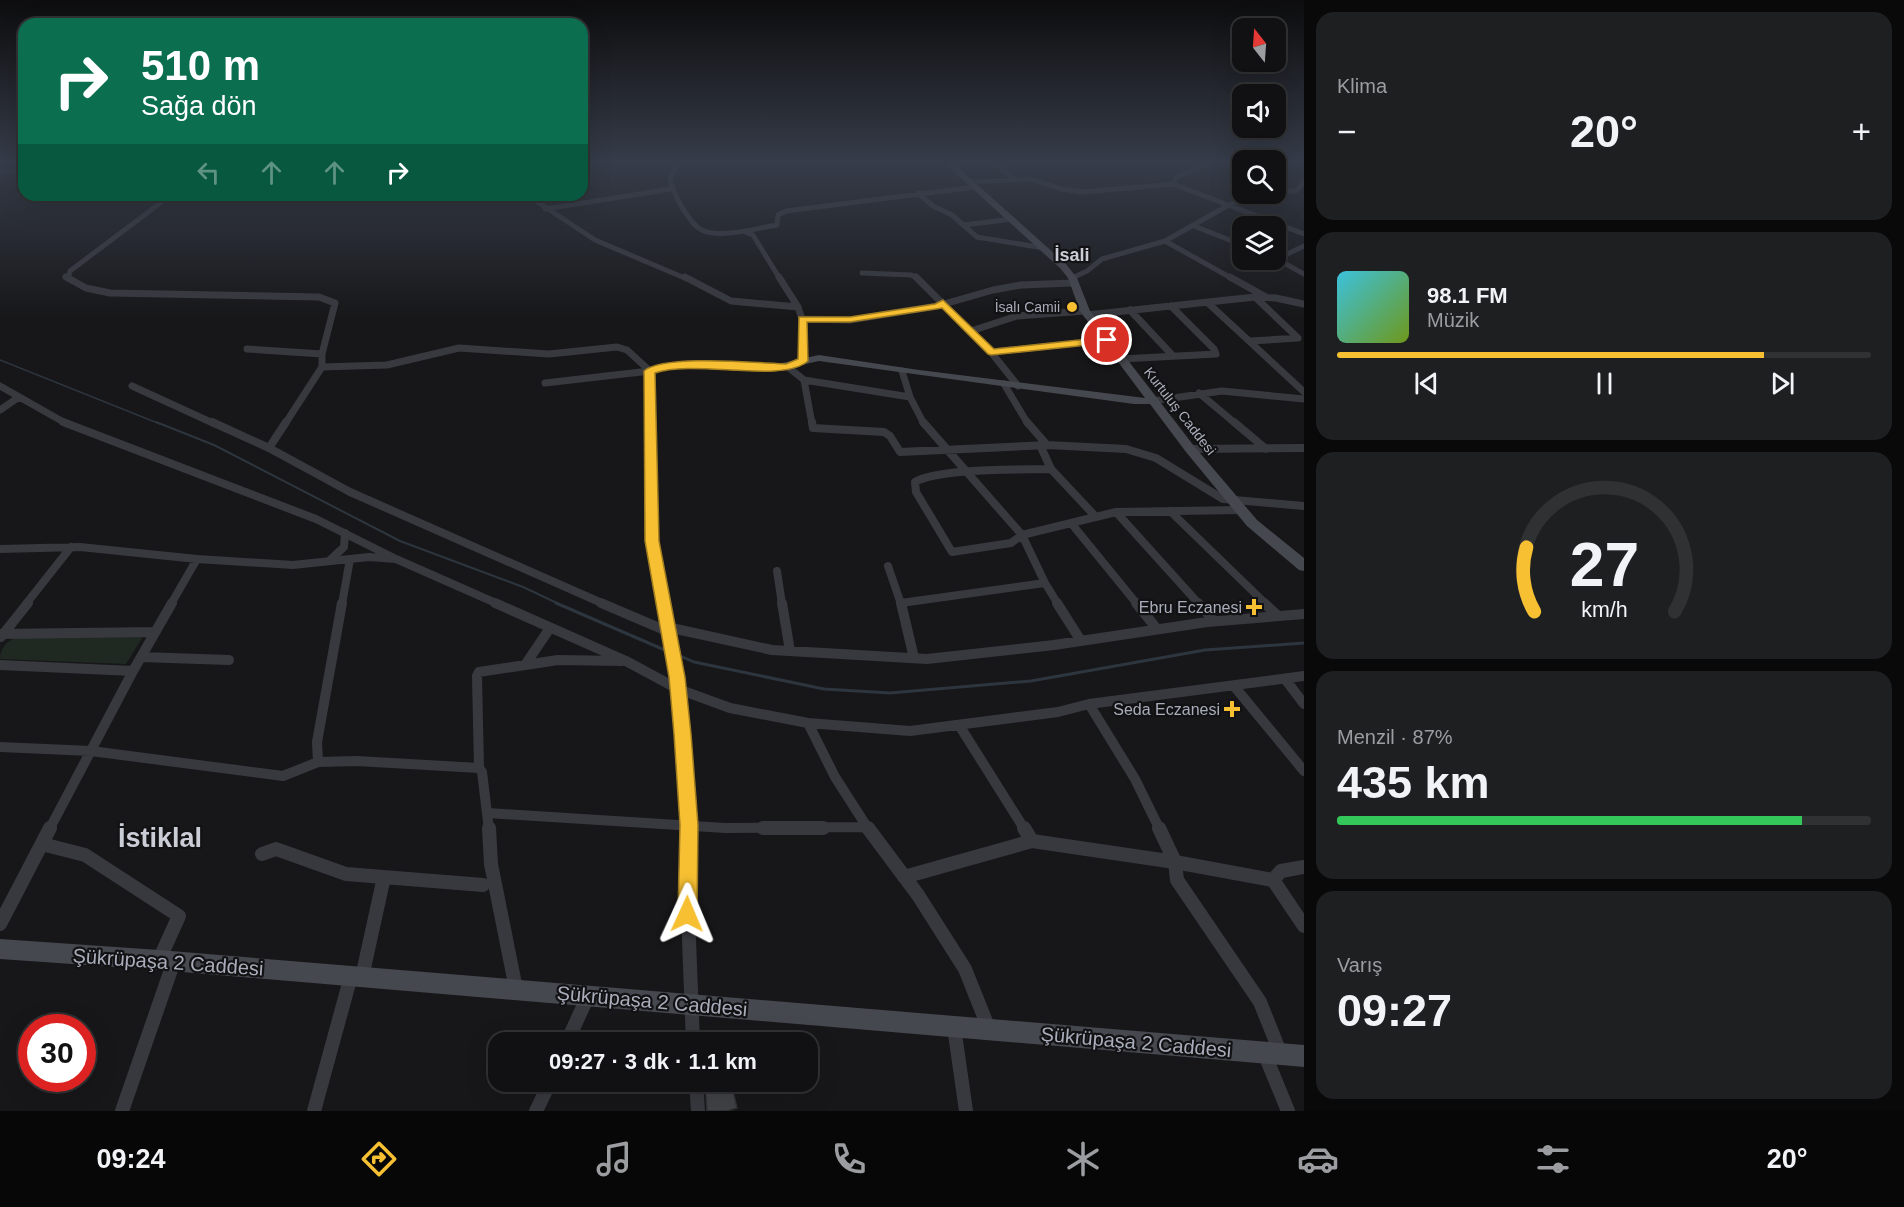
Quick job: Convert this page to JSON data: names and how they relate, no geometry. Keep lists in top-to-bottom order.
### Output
{
  "streets": {
    "main road": ["Kurtuluş Caddesi", "Şükrüpaşa 2 Caddesi"]
  },
  "districts": ["İsali", "İstiklal"],
  "places": {
    "other": ["İsalı Camii"],
    "health": ["Ebru Eczanesi", "Seda Eczanesi"]
  },
  "north": "top",
  "page": {
    "tile": [
      "Klima",
      ["Menzil · 87%", "435 km"],
      ["Varış", "09:27"]
    ],
    "turn": ["510 m", "Sağa dön"],
    "heat": ["−", "20°", "+"],
    "song": ["98.1 FM", "Müzik"],
    "limit": "30",
    "trip": "09:27 · 3 dk · 1.1 km",
    "tabs": ["09:24", "20°"],
    "gauge": ["27", "km/h"]
  }
}
